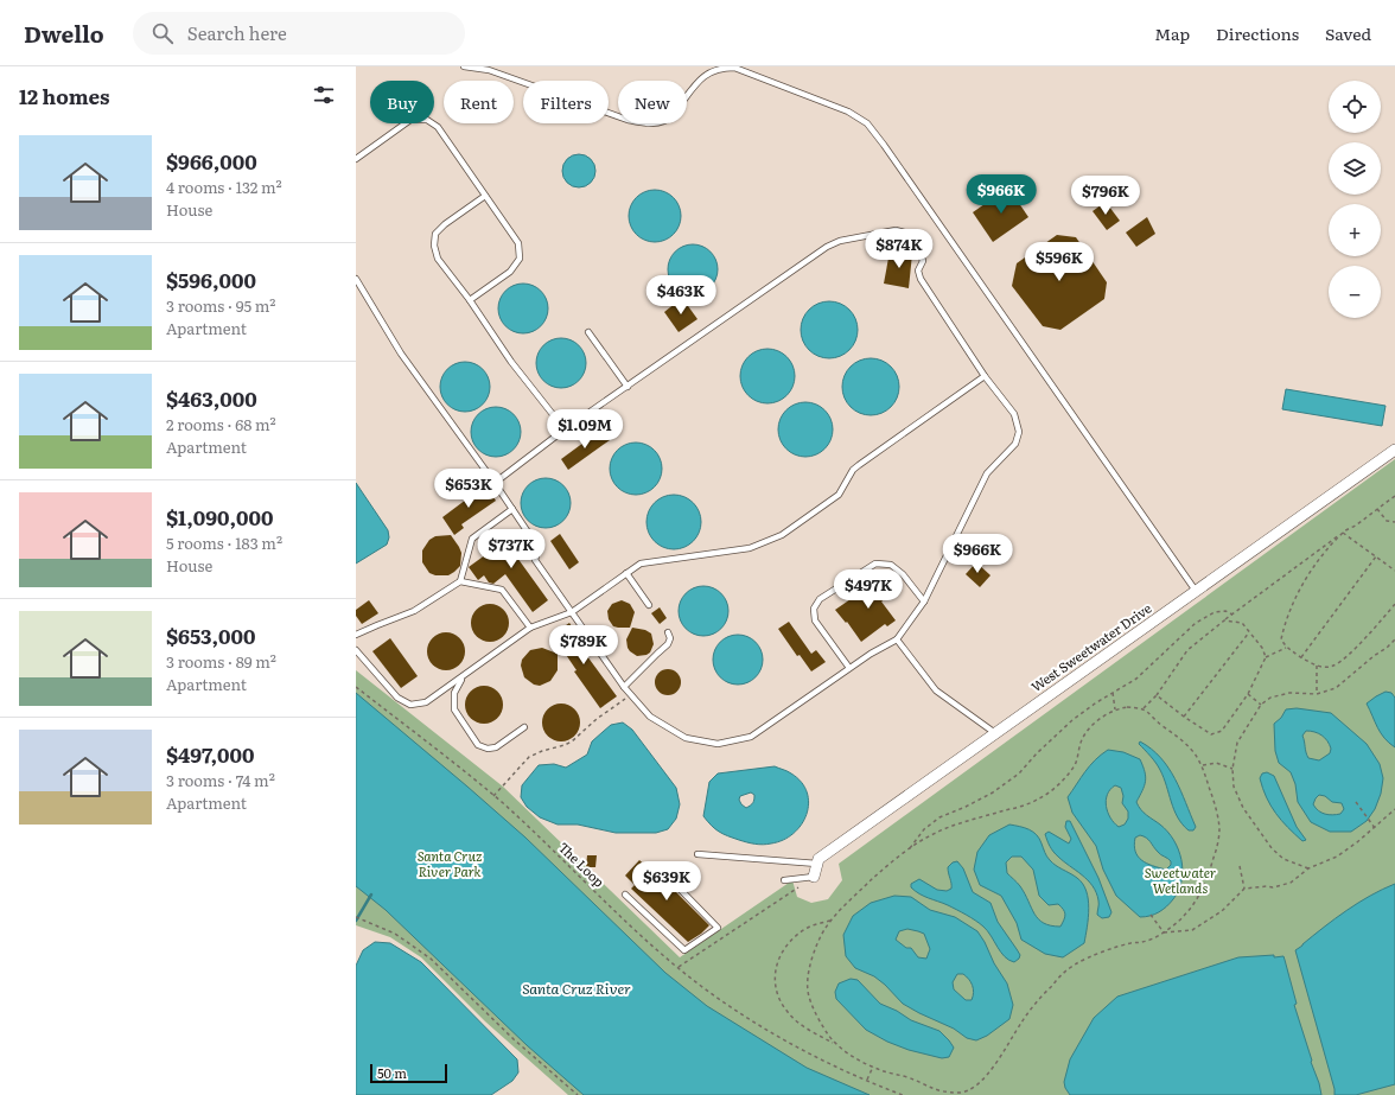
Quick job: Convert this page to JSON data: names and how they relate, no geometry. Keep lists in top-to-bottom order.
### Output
{
  "streets": {
    "street": ["West Sweetwater Drive"],
    "path": ["The Loop"]
  },
  "water": ["Santa Cruz River"],
  "parks": ["Santa Cruz River Park", "Sweetwater Wetlands"],
  "scale_bar": "50 m",
  "page": {
    "header": "Dwello",
    "search": "Search here",
    "nav": ["Map", "Directions", "Saved"],
    "heading": "12 homes",
    "map_buttons": ["+", "−"],
    "chip": [
      "Buy",
      "Rent",
      "Filters",
      "New"
    ],
    "list": [
      {
        "name": "$966,000",
        "note": "4 rooms · 132 m² · House"
      },
      {
        "name": "$596,000",
        "note": "3 rooms · 95 m² · Apartment"
      },
      {
        "name": "$463,000",
        "note": "2 rooms · 68 m² · Apartment"
      },
      {
        "name": "$1,090,000",
        "note": "5 rooms · 183 m² · House"
      },
      {
        "name": "$653,000",
        "note": "3 rooms · 89 m² · Apartment"
      },
      {
        "name": "$497,000",
        "note": "3 rooms · 74 m² · Apartment"
      }
    ],
    "price": [
      "$966K",
      "$796K",
      "$874K",
      "$596K",
      "$463K",
      "$1.09M",
      "$653K",
      "$737K",
      "$966K",
      "$497K",
      "$789K",
      "$639K"
    ],
    "scale": "50 m"
  }
}
